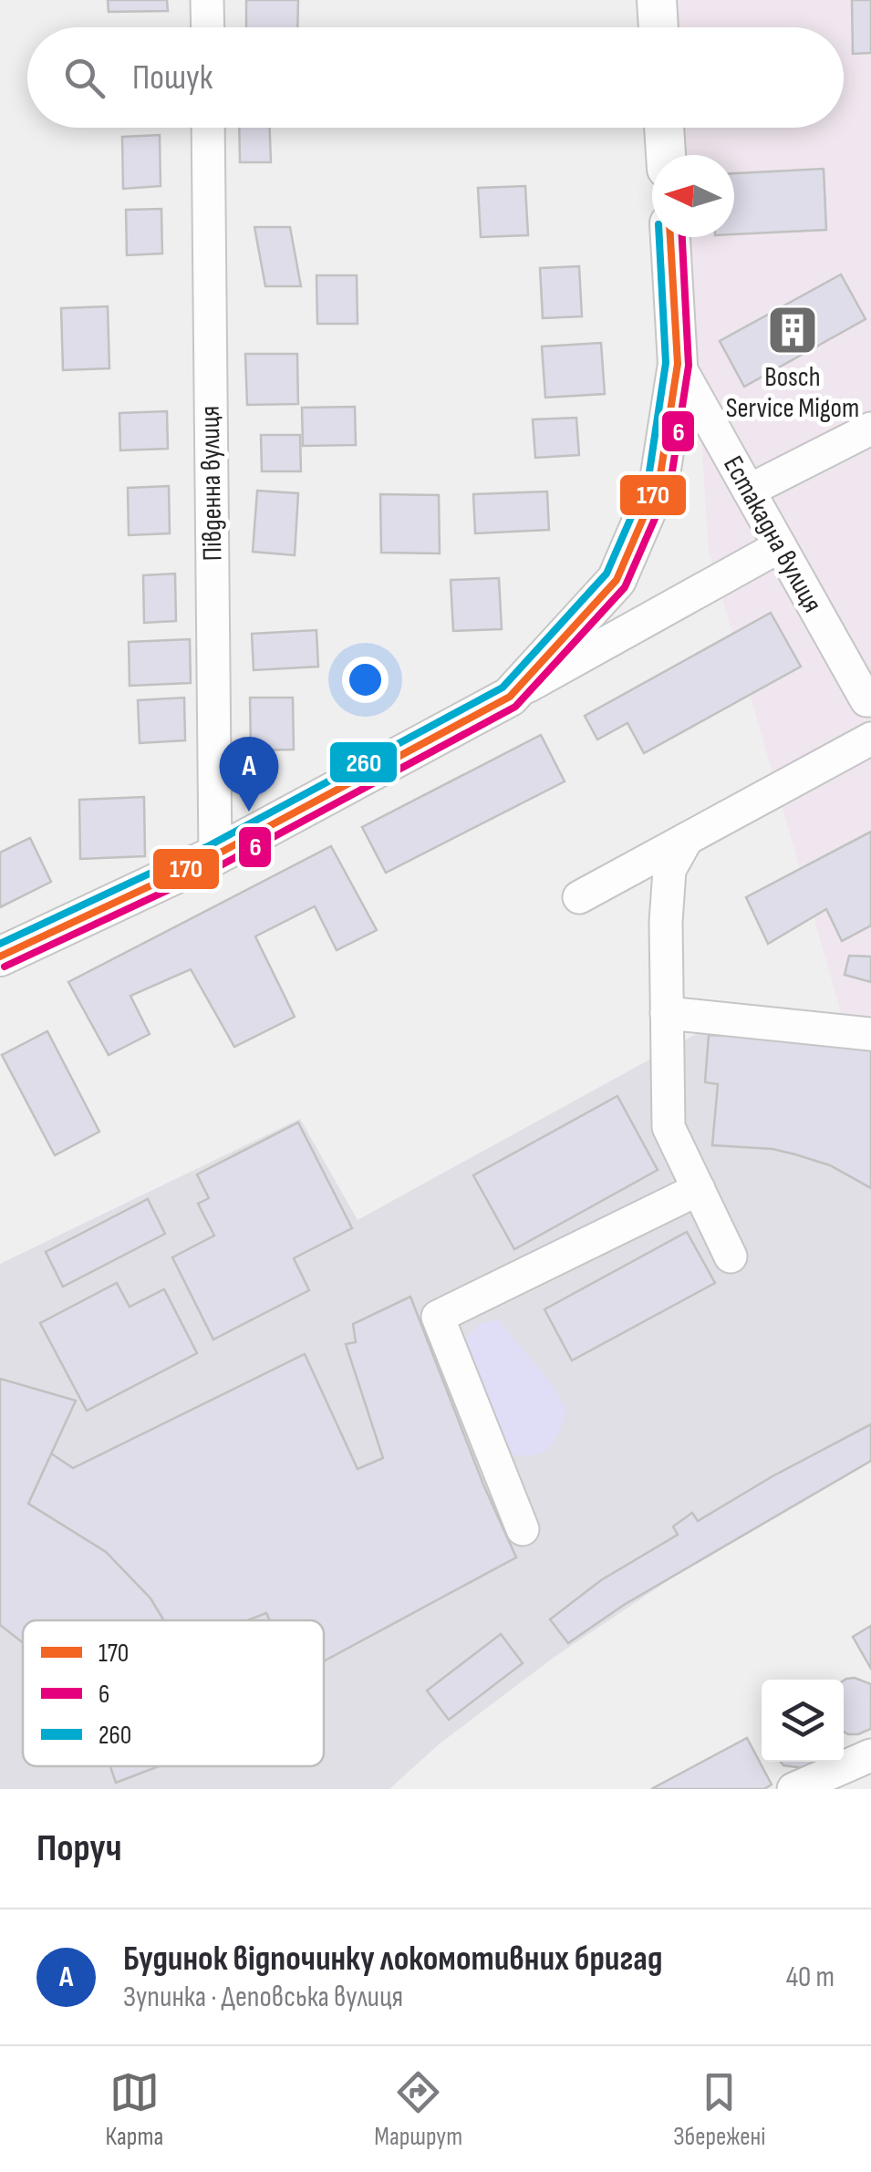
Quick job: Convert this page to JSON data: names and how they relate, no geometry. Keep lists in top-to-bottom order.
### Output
{
  "streets": {
    "street": ["Південна вулиця", "Естакадна вулиця"]
  },
  "places": {
    "building": ["Bosch Service Migom"]
  },
  "lines": ["transit line 170", "transit line 6", "transit line 260"],
  "legend": ["170", "6", "260"],
  "north": "left",
  "page": {
    "search": "Пошук",
    "pins": "A",
    "heading": "Поруч",
    "list": [
      {
        "mark": "A",
        "name": "Будинок відпочинку локомотивних бригад",
        "note": "Зупинка · Деповська вулиця",
        "value": "40 m"
      }
    ],
    "nav": ["Карта", "Маршрут", "Збережені"]
  }
}
